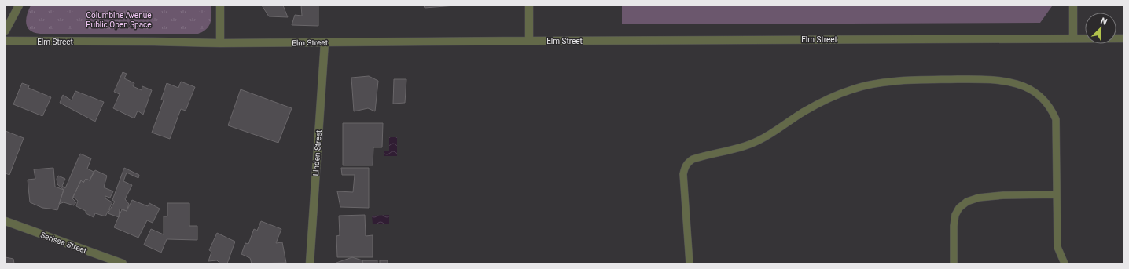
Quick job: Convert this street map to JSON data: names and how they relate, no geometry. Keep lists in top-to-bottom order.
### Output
{
  "streets": {
    "street": ["Elm Street", "Linden Street", "Serissa Street"]
  },
  "crossings": [
    ["Elm Street", "Linden Street"]
  ],
  "parks": ["Columbine Avenue Public Open Space"],
  "north": "top right"
}
